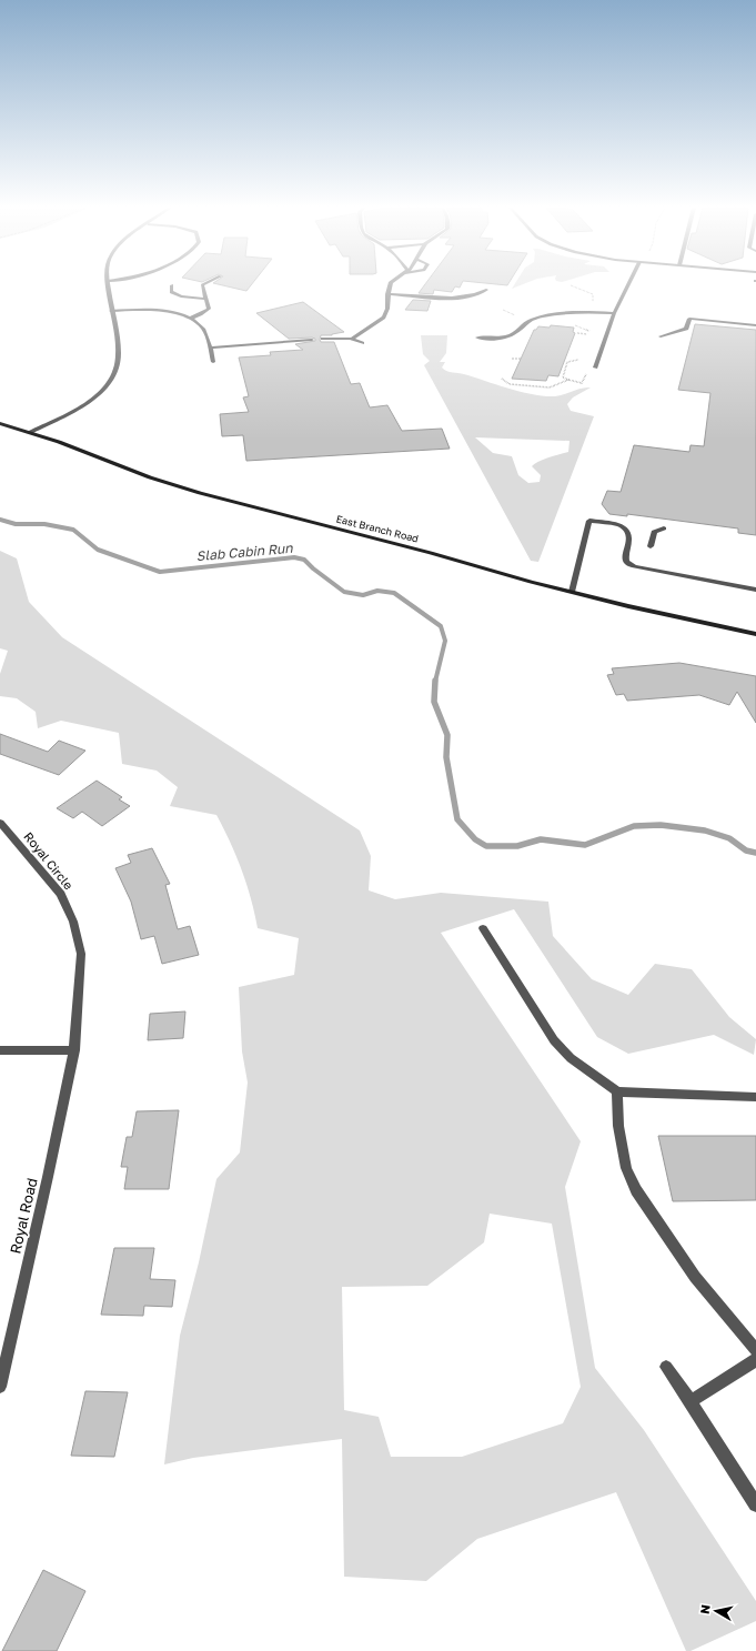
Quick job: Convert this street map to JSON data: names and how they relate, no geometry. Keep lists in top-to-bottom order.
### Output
{
  "streets": {
    "main road": ["East Branch Road"],
    "street": ["Royal Circle", "Royal Road"]
  },
  "crossings": [
    ["Royal Circle", "Royal Road"]
  ],
  "water": ["Slab Cabin Run"],
  "north": "left"
}
